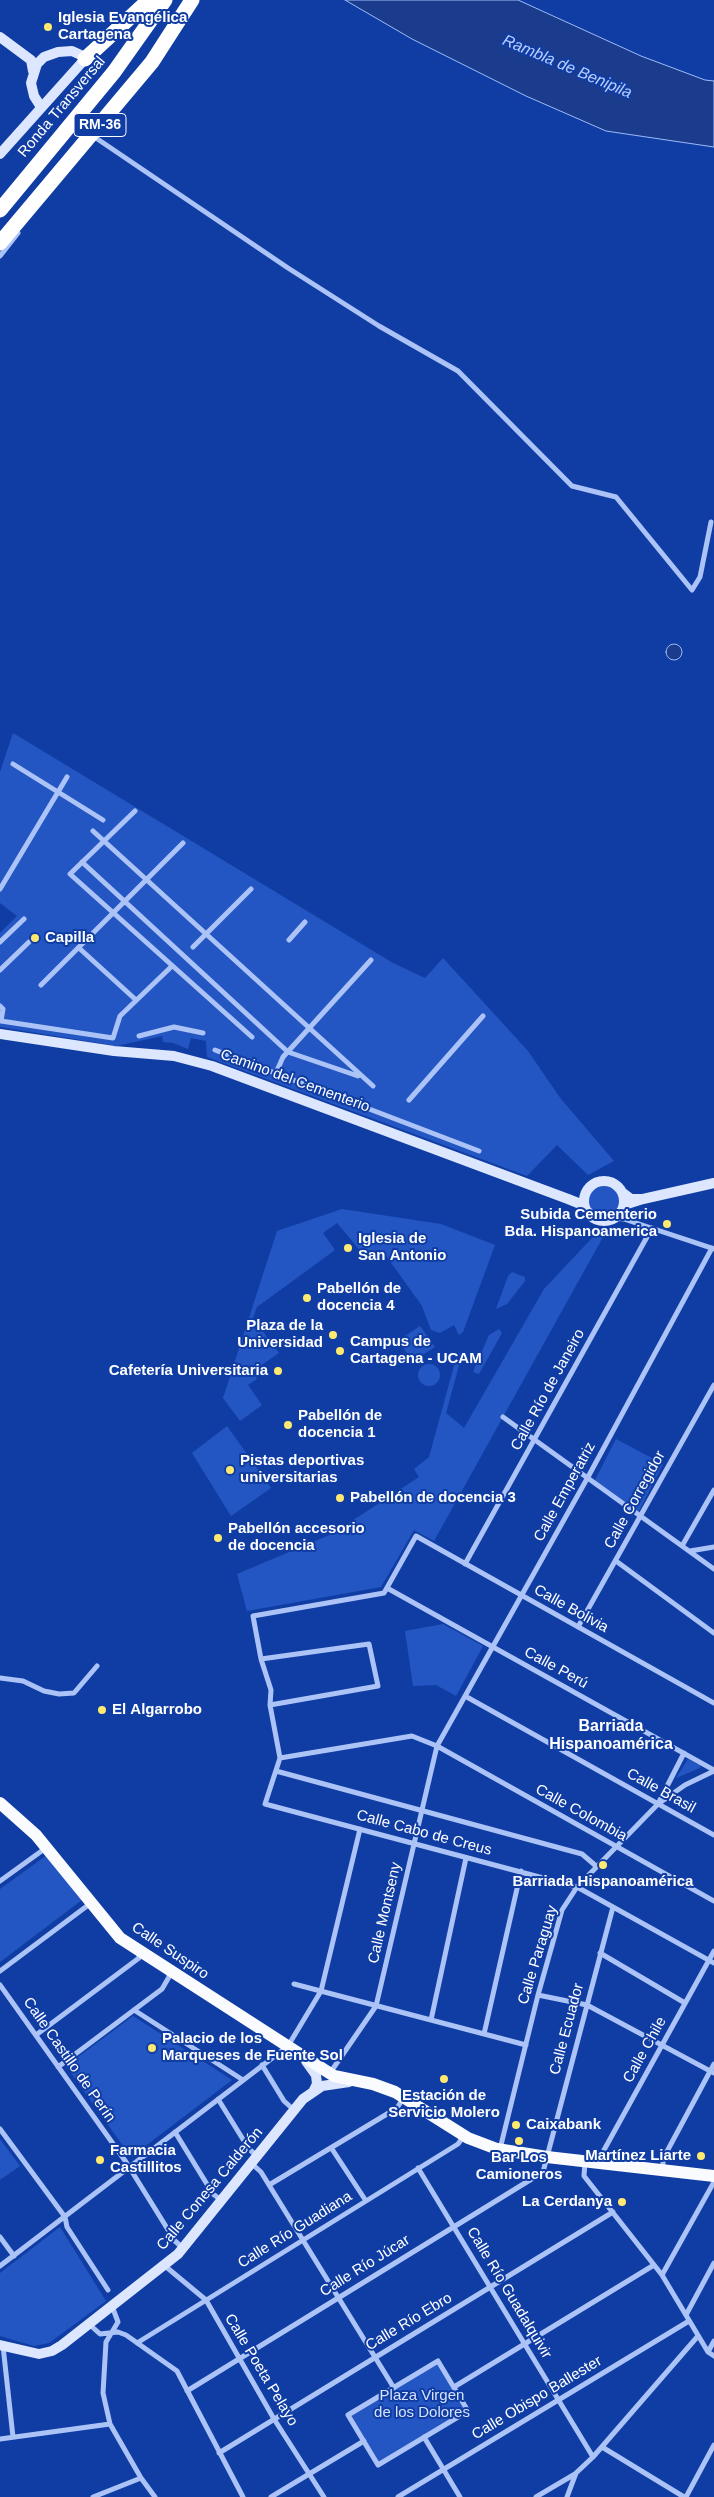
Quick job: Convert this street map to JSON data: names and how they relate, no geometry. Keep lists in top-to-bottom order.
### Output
{
  "streets": {
    "highway": ["Ronda Transversal", "RM-36"],
    "main road": ["Camino del Cementerio", "Calle Suspiro", "Calle Conesa Calderón"],
    "street": [
      "Calle Río de Janeiro",
      "Calle Emperatriz",
      "Calle Corregidor",
      "Calle Bolivia",
      "Calle Perú",
      "Calle Brasil",
      "Calle Colombia",
      "Calle Cabo de Creus",
      "Calle Montseny",
      "Calle Paraguay",
      "Calle Ecuador",
      "Calle Chile",
      "Calle Castillo de Perín",
      "Calle Río Guadiana",
      "Calle Río Júcar",
      "Calle Río Guadalquivir",
      "Calle Río Ebro",
      "Calle Poeta Pelayo",
      "Calle Obispo Ballester"
    ]
  },
  "crossings": [
    ["Calle Río de Janeiro", "Calle Bolivia"],
    ["Calle Emperatriz", "Calle Bolivia"],
    ["Calle Emperatriz", "Calle Perú"],
    ["Calle Emperatriz", "Calle Brasil"],
    ["Calle Emperatriz", "Calle Colombia"],
    ["Calle Emperatriz", "Calle Montseny"],
    ["Calle Corregidor", "Calle Bolivia"],
    ["Calle Bolivia", "Calle Perú"],
    ["Calle Perú", "Calle Paraguay"],
    ["Calle Brasil", "Calle Paraguay"],
    ["Calle Colombia", "Calle Montseny"],
    ["Calle Colombia", "Calle Paraguay"],
    ["Calle Cabo de Creus", "Calle Montseny"],
    ["Calle Cabo de Creus", "Calle Paraguay"],
    ["Calle Cabo de Creus", "Calle Ecuador"],
    ["Calle Cabo de Creus", "Calle Chile"],
    ["Calle Montseny", "Calle Suspiro"],
    ["Calle Montseny", "Calle Conesa Calderón"],
    ["Calle Suspiro", "Calle Paraguay"],
    ["Calle Suspiro", "Calle Ecuador"],
    ["Calle Suspiro", "Calle Chile"],
    ["Calle Suspiro", "Calle Conesa Calderón"],
    ["Calle Suspiro", "Calle Río Guadiana"],
    ["Calle Suspiro", "Calle Río Júcar"],
    ["Calle Ecuador", "Calle Río Júcar"],
    ["Calle Castillo de Perín", "Calle Conesa Calderón"],
    ["Calle Conesa Calderón", "Calle Poeta Pelayo"],
    ["Calle Río Guadiana", "Calle Río Guadalquivir"],
    ["Calle Río Guadiana", "Calle Poeta Pelayo"],
    ["Calle Río Júcar", "Calle Río Guadalquivir"],
    ["Calle Río Júcar", "Calle Poeta Pelayo"],
    ["Calle Río Guadalquivir", "Calle Río Ebro"],
    ["Calle Río Guadalquivir", "Calle Obispo Ballester"],
    ["Calle Río Ebro", "Calle Poeta Pelayo"]
  ],
  "districts": ["Barriada Hispanoamérica"],
  "water": ["Rambla de Benipila"],
  "parks": ["Plaza Virgen de los Dolores"],
  "places": [
    "Iglesia Evangélica Cartagena",
    "Capilla",
    "Subida Cementerio Bda. Hispanoamerica",
    "Iglesia de San Antonio",
    "Pabellón de docencia 4",
    "Plaza de la Universidad",
    "Campus de Cartagena - UCAM",
    "Cafetería Universitaria",
    "Pabellón de docencia 1",
    "Pistas deportivas universitarias",
    "Pabellón de docencia 3",
    "Pabellón accesorio de docencia",
    "El Algarrobo",
    "Barriada Hispanoamérica",
    "Palacio de los Marqueses de Fuente Sol",
    "Estación de Servicio Molero",
    "Caixabank",
    "Bar Los Camioneros",
    "Martínez Liarte",
    "Farmacia Castillitos",
    "La Cerdanya"
  ]
}
